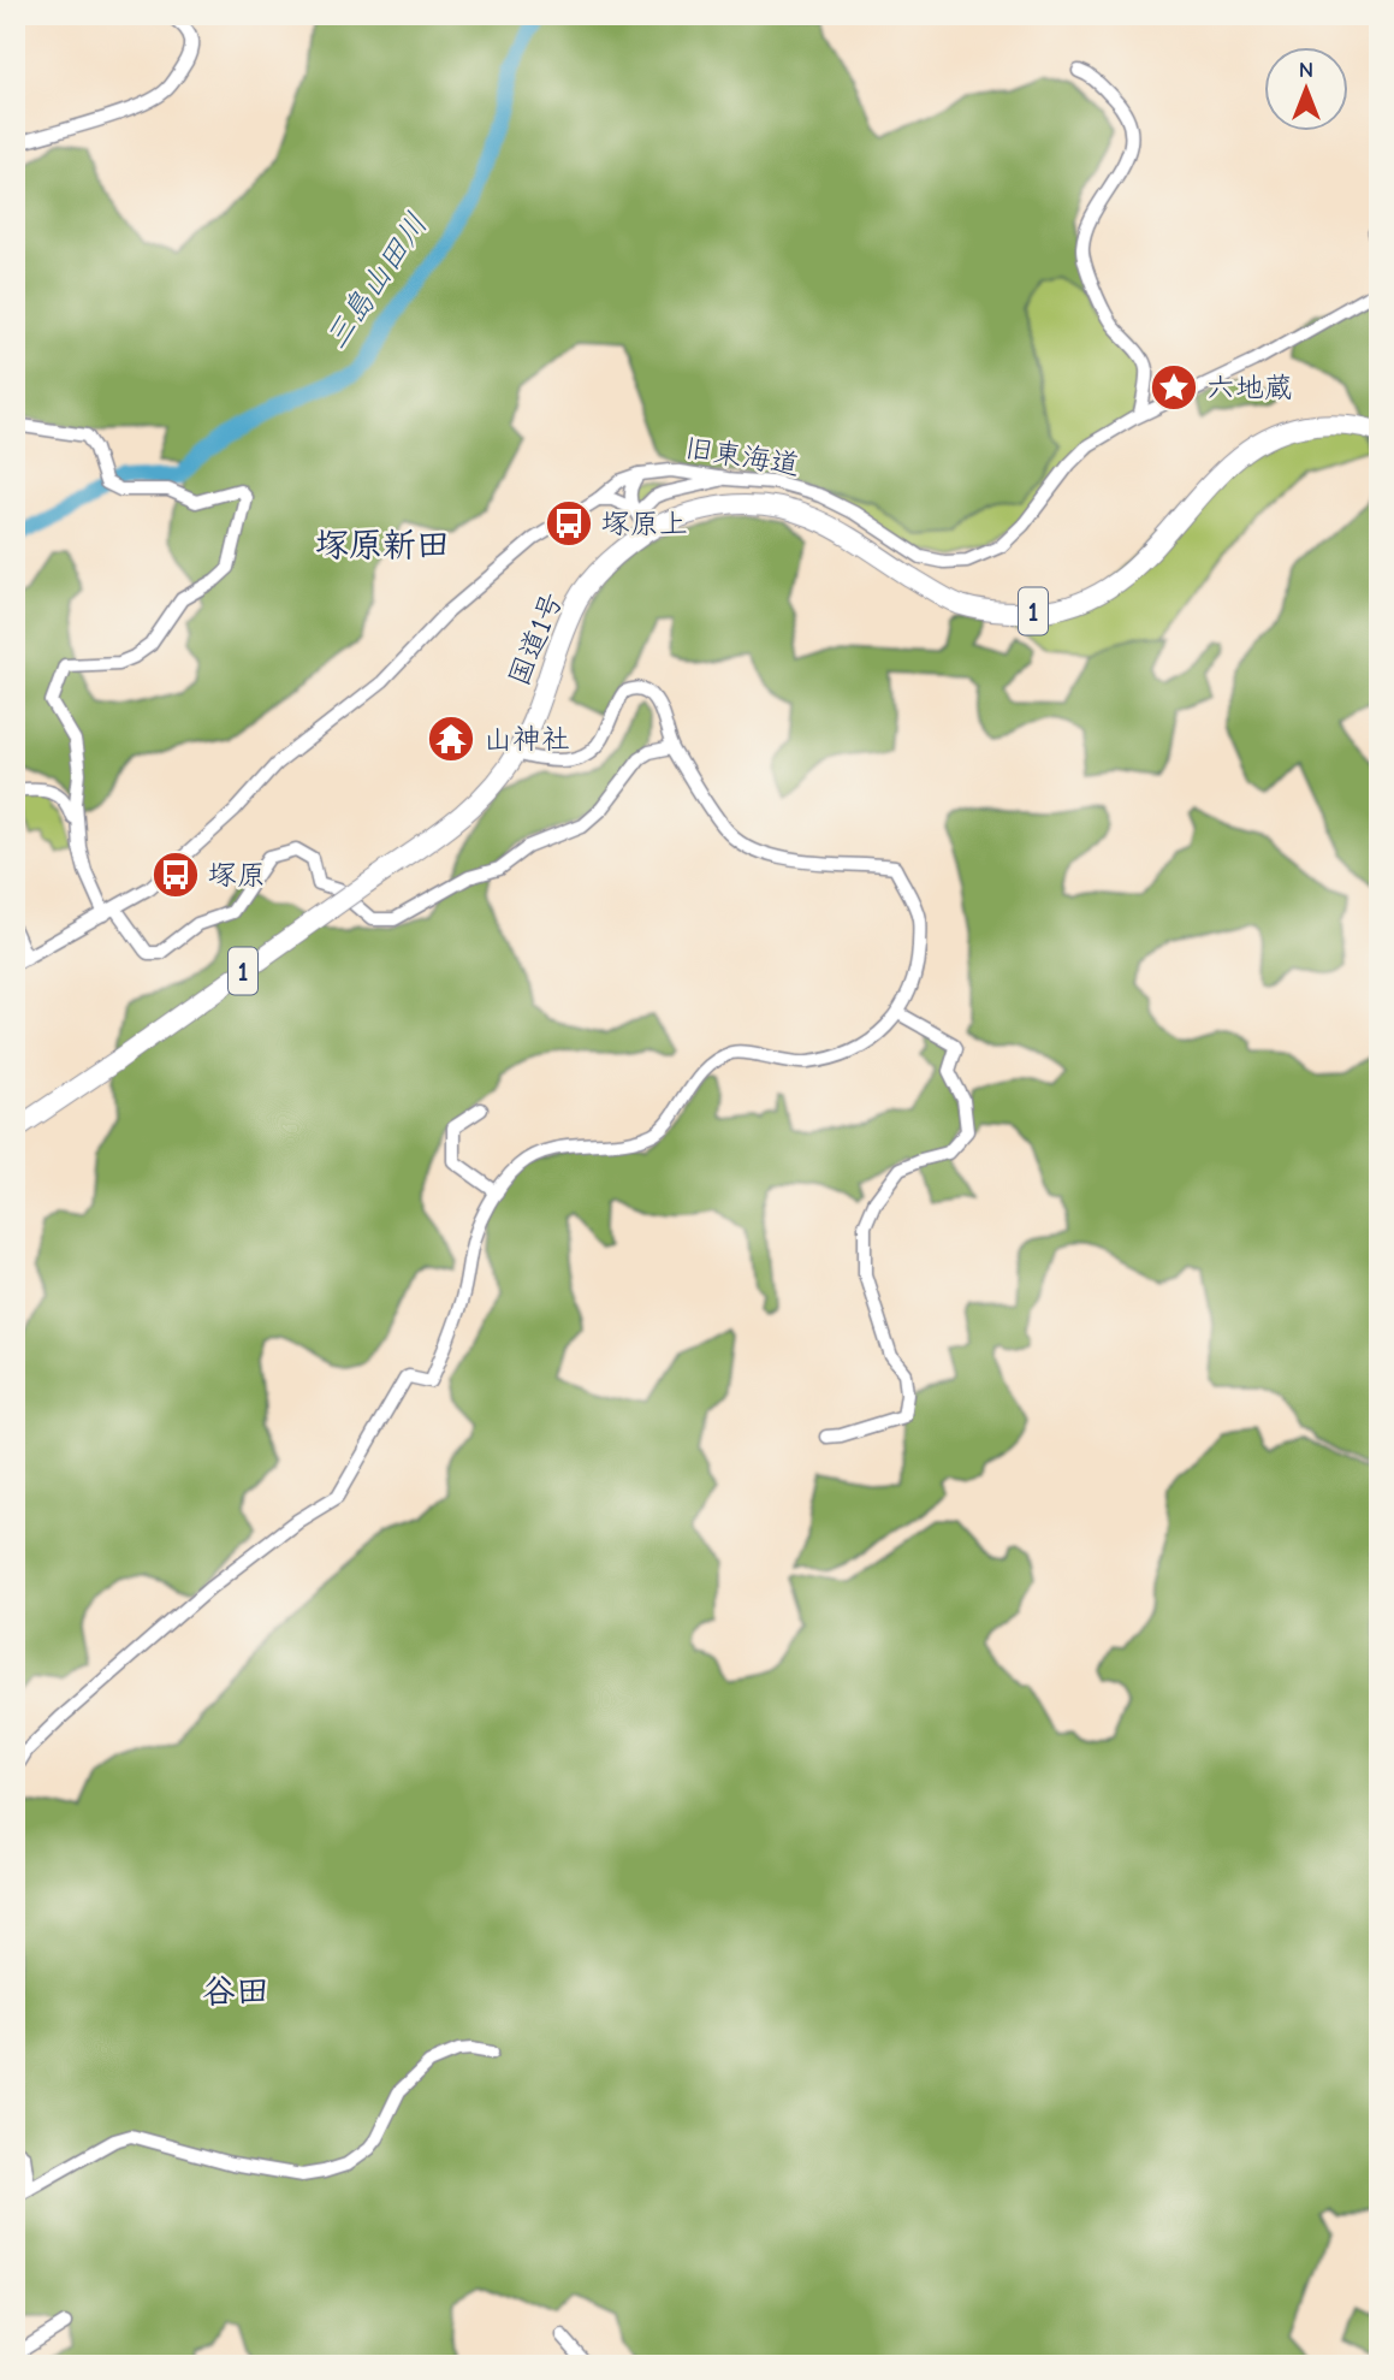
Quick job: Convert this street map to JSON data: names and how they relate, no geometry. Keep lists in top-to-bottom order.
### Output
{
  "streets": {
    "highway": ["1", "国道1号"],
    "street": ["旧東海道"]
  },
  "districts": ["塚原新田", "谷田"],
  "water": ["三島山田川"],
  "places": {
    "place": ["六地蔵"],
    "bus stop": ["塚原上", "塚原"],
    "temple": ["山神社"]
  },
  "north": "top"
}
